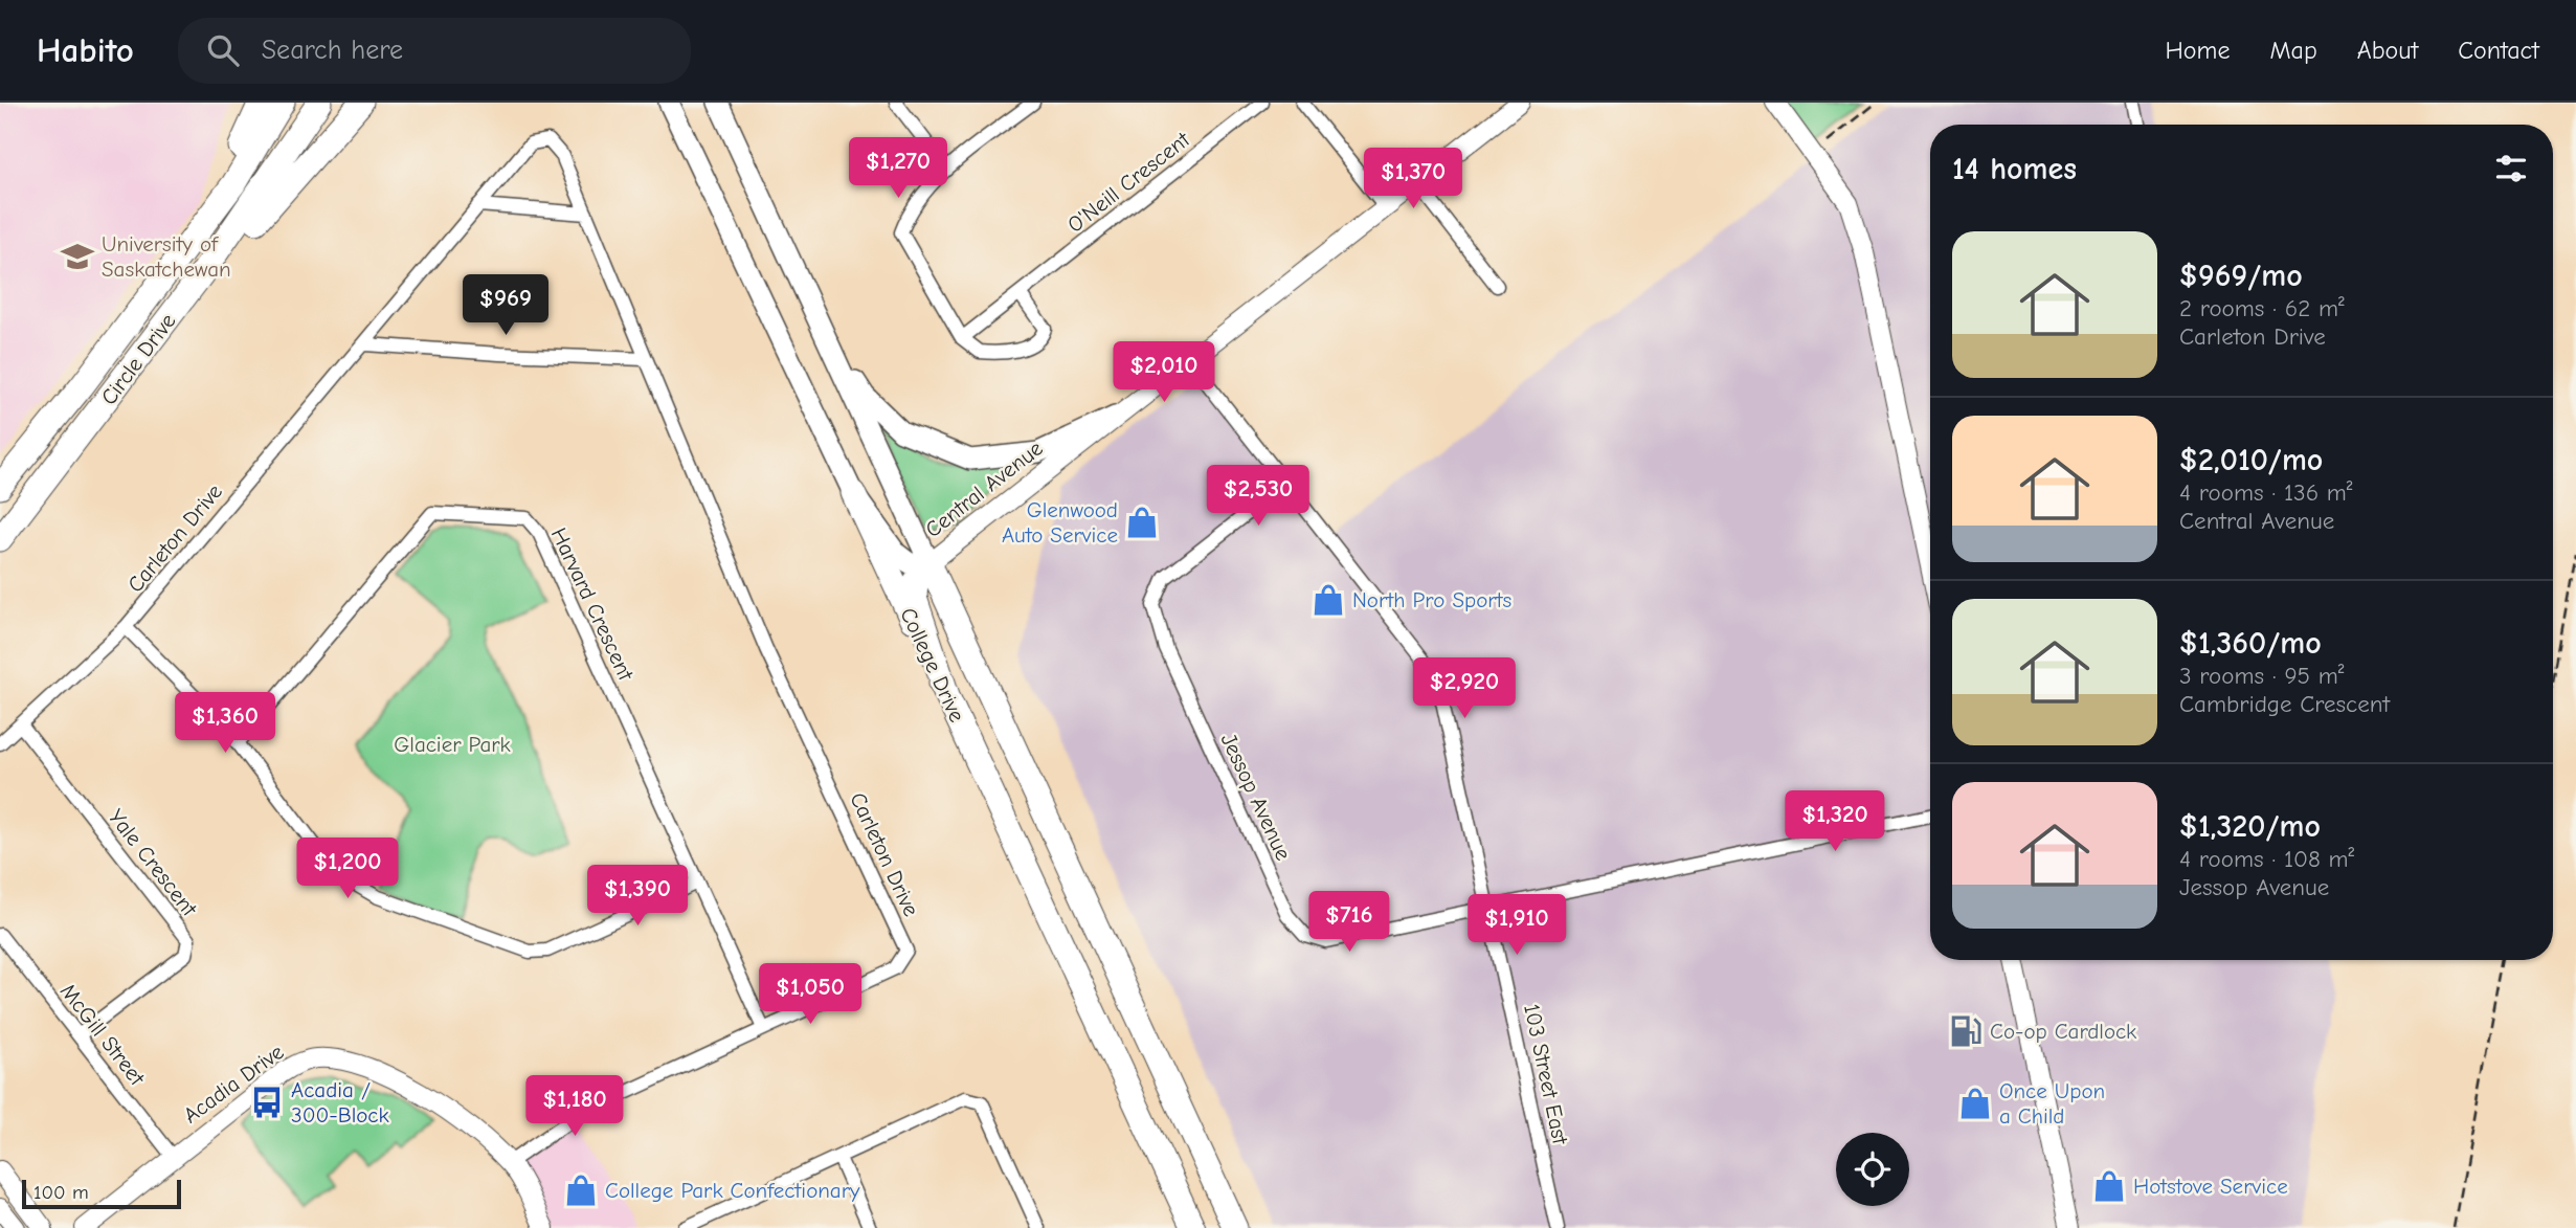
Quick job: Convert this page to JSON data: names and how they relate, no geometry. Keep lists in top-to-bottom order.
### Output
{
  "streets": {
    "highway": ["Circle Drive", "College Drive"],
    "street": [
      "O'Neill Crescent",
      "Central Avenue",
      "Carleton Drive",
      "Harvard Crescent",
      "Jessop Avenue",
      "Yale Crescent",
      "McGill Street",
      "103 Street East",
      "Acadia Drive"
    ]
  },
  "crossings": [
    ["Central Avenue", "College Drive"],
    ["Central Avenue", "103 Street East"],
    ["Carleton Drive", "Harvard Crescent"],
    ["Carleton Drive", "Yale Crescent"],
    ["Carleton Drive", "Acadia Drive"],
    ["Jessop Avenue", "103 Street East"],
    ["Yale Crescent", "McGill Street"],
    ["McGill Street", "Acadia Drive"]
  ],
  "parks": ["Glacier Park"],
  "places": {
    "school or university": ["University of Saskatchewan"],
    "shop": [
      "Glenwood Auto Service",
      "North Pro Sports",
      "Once Upon a Child",
      "Hotstove Service",
      "College Park Confectionary"
    ],
    "fuel station": ["Co-op Cardlock"],
    "bus stop": ["Acadia / 300-Block"]
  },
  "scale_bar": "100 m",
  "page": {
    "header": "Habito",
    "search": "Search here",
    "nav": [
      "Home",
      "Map",
      "About",
      "Contact"
    ],
    "heading": "14 homes",
    "price": [
      "$1,270",
      "$1,370",
      "$969",
      "$2,010",
      "$2,530",
      "$2,920",
      "$1,360",
      "$1,320",
      "$1,200",
      "$1,390",
      "$716",
      "$1,910",
      "$1,050",
      "$1,180"
    ],
    "list": [
      {
        "name": "$969/mo",
        "note": "2 rooms · 62 m² · Carleton Drive"
      },
      {
        "name": "$2,010/mo",
        "note": "4 rooms · 136 m² · Central Avenue"
      },
      {
        "name": "$1,360/mo",
        "note": "3 rooms · 95 m² · Cambridge Crescent"
      },
      {
        "name": "$1,320/mo",
        "note": "4 rooms · 108 m² · Jessop Avenue"
      }
    ],
    "scale": "100 m"
  }
}
